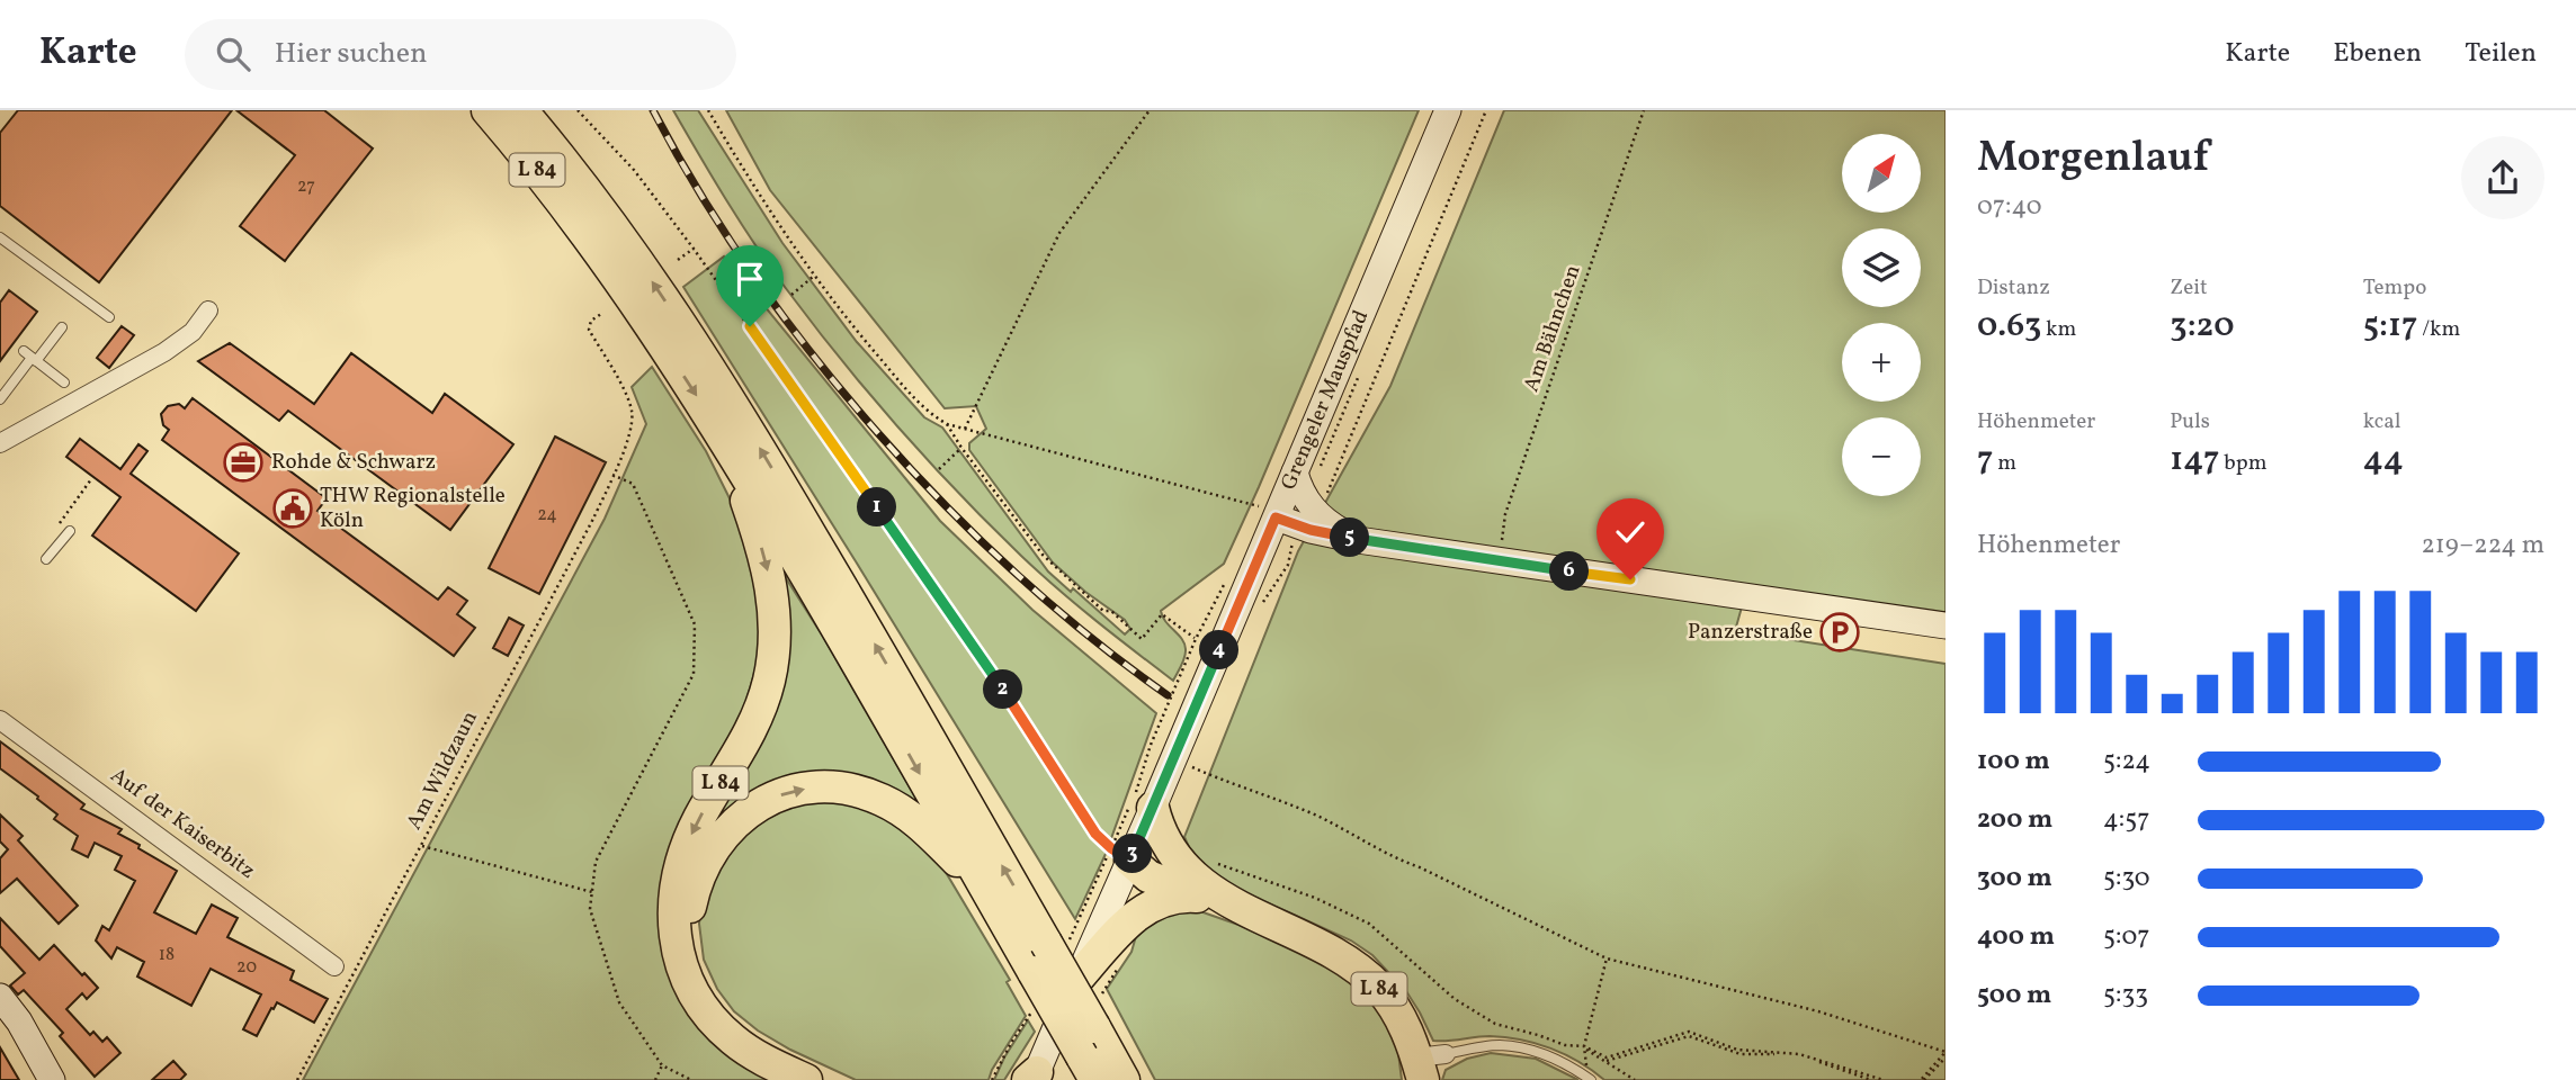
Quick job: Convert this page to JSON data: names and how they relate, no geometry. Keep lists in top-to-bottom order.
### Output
{
  "streets": {
    "highway": ["L 84"],
    "main road": ["Grengeler Mauspfad"],
    "street": ["Auf der Kaiserbitz"],
    "path": ["Am Bähnchen", "Am Wildzaun"]
  },
  "crossings": [
    ["L 84", "Grengeler Mauspfad"]
  ],
  "places": {
    "office": ["Rohde & Schwarz"],
    "public building": ["THW Regionalstelle Köln"],
    "parking": ["Panzerstraße"]
  },
  "house_numbers": [
    "27",
    "24",
    "18",
    "20"
  ],
  "north": "top right",
  "page": {
    "header": "Karte",
    "search": "Hier suchen",
    "nav": ["Karte", "Ebenen", "Teilen"],
    "heading": ["Morgenlauf", "07:40"],
    "map_buttons": ["+", "−"],
    "stats": [
      ["Distanz", "0.63 km"],
      ["Zeit", "3:20"],
      ["Tempo", "5:17 /km"],
      ["Höhenmeter", "7 m"],
      ["Puls", "147 bpm"],
      ["kcal", "44"]
    ],
    "pins": [
      "1",
      "5",
      "6",
      "4",
      "2",
      "3"
    ],
    "chart": ["Höhenmeter", "219–224 m"],
    "list": [
      {
        "name": "100 m",
        "note": "5:24"
      },
      {
        "name": "200 m",
        "note": "4:57"
      },
      {
        "name": "300 m",
        "note": "5:30"
      },
      {
        "name": "400 m",
        "note": "5:07"
      },
      {
        "name": "500 m",
        "note": "5:33"
      }
    ]
  }
}
